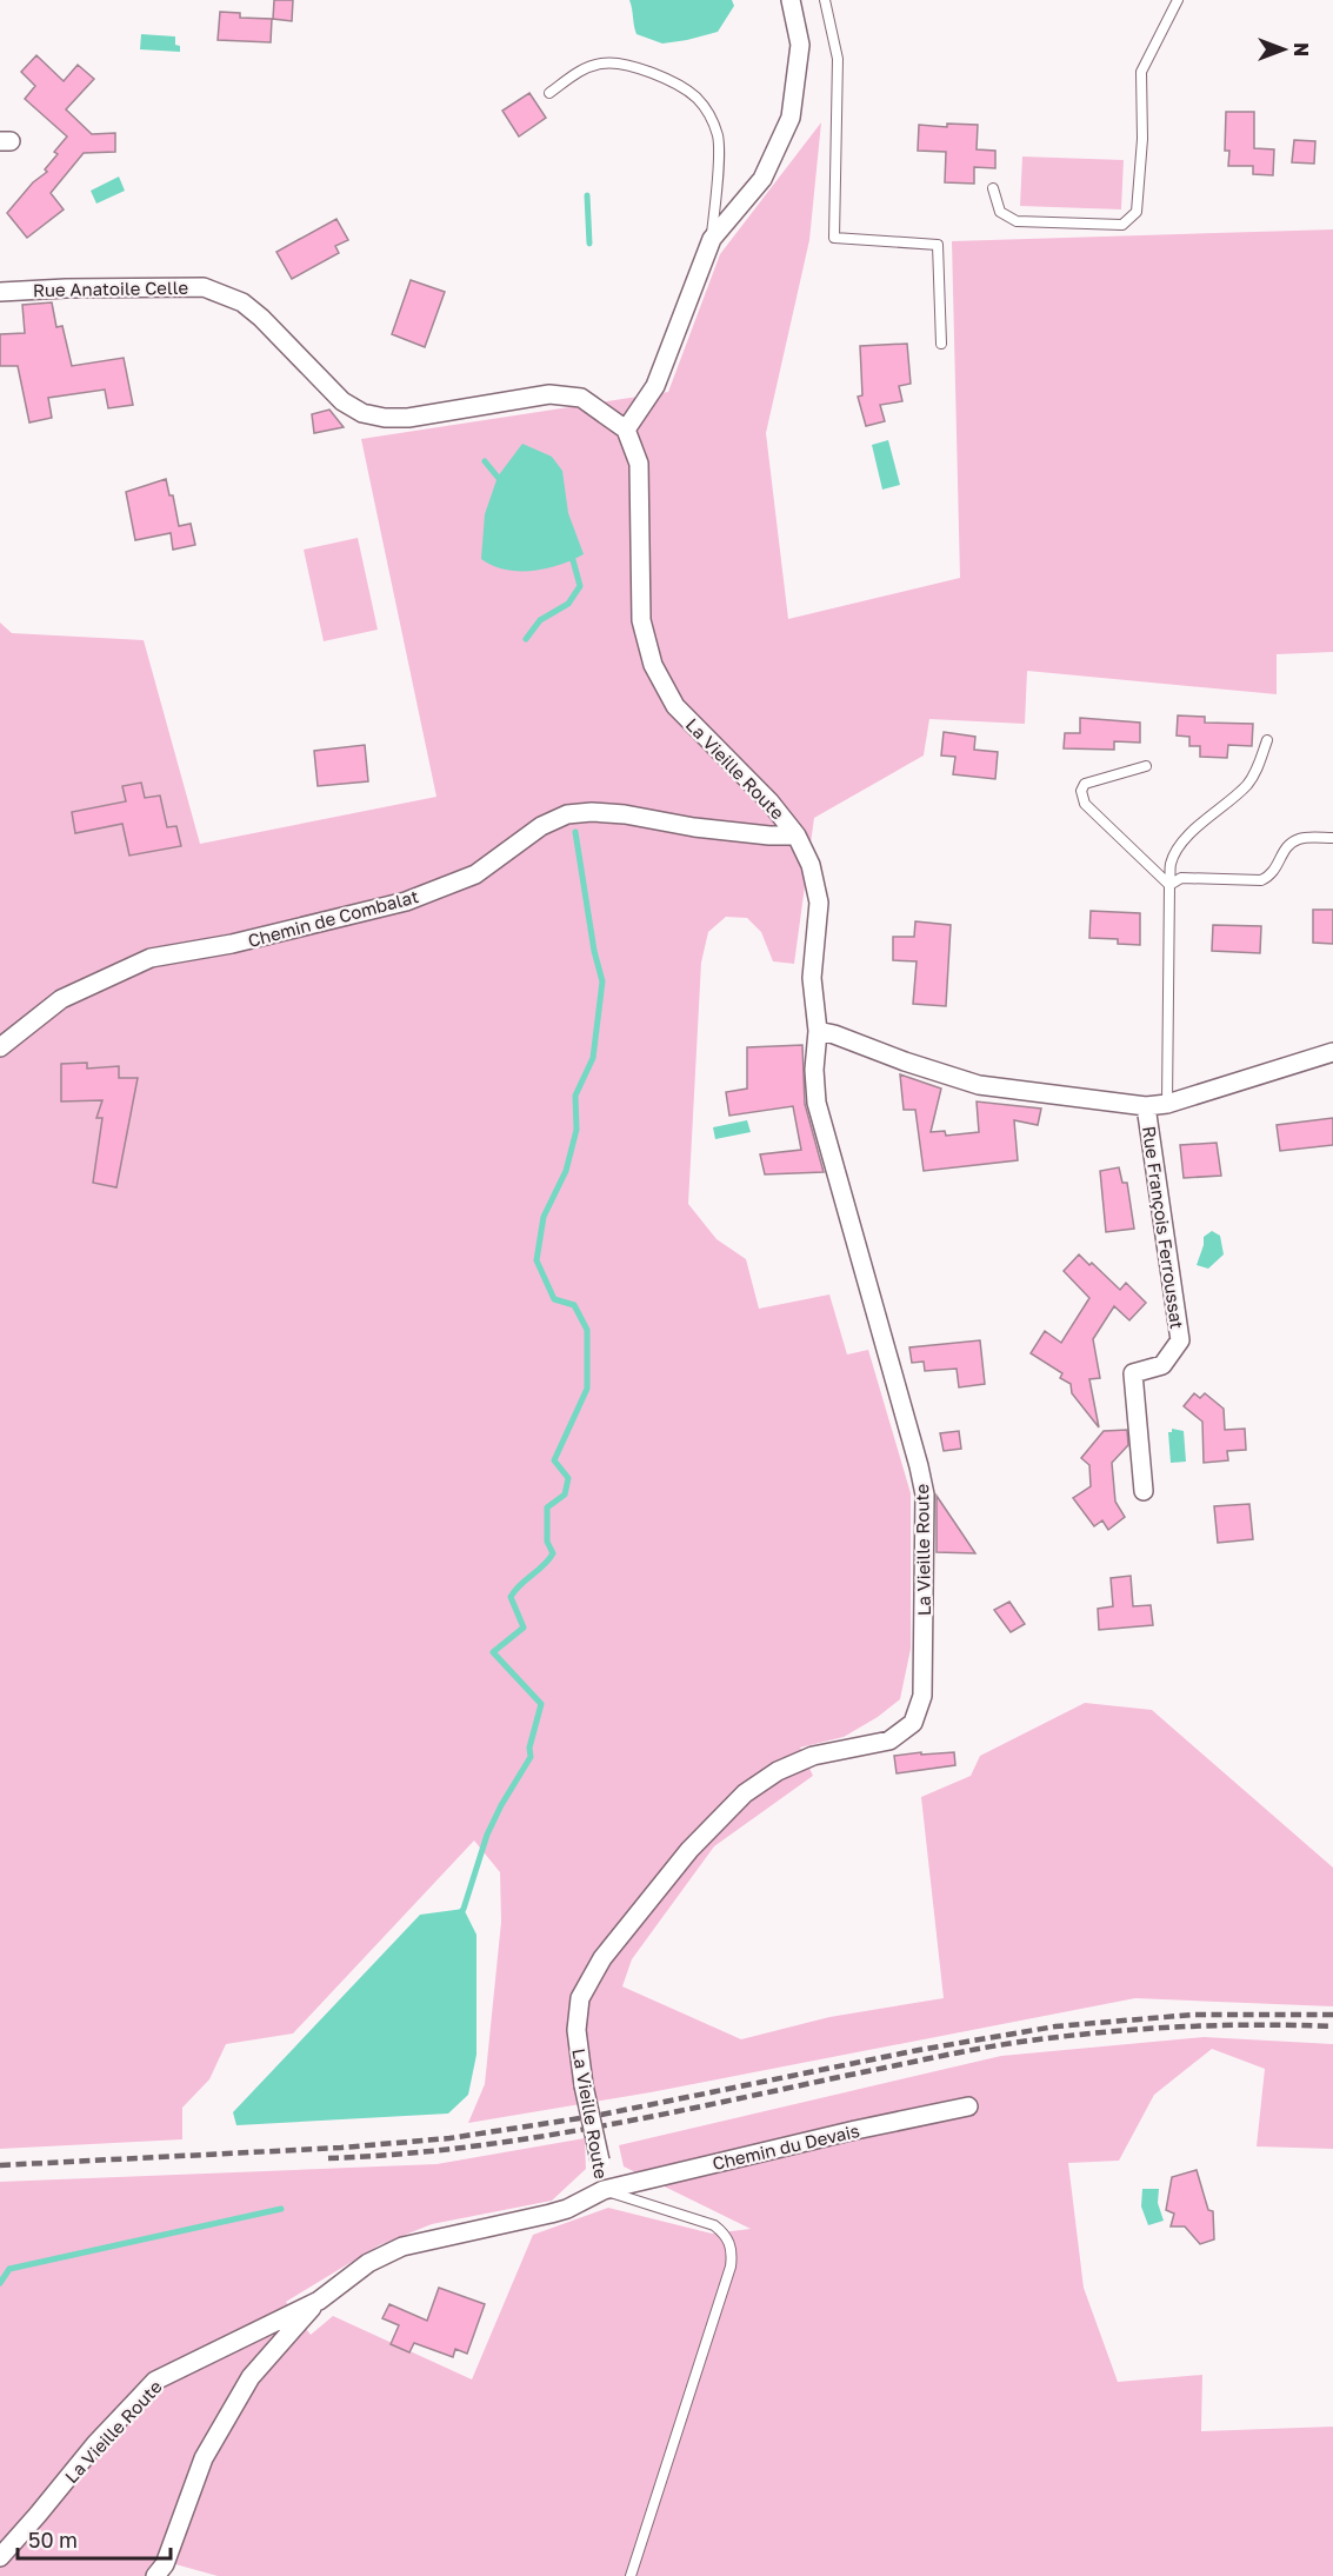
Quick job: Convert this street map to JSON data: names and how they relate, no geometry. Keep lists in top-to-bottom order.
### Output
{
  "streets": {
    "street": [
      "Rue Anatoile Celle",
      "La Vieille Route",
      "Chemin de Combalat",
      "Rue François Ferroussat",
      "Chemin du Devais"
    ]
  },
  "crossings": [
    ["Rue Anatoile Celle", "La Vieille Route"],
    ["La Vieille Route", "Chemin de Combalat"],
    ["La Vieille Route", "Rue François Ferroussat"],
    ["La Vieille Route", "Chemin du Devais"]
  ],
  "scale_bar": "50 m",
  "north": "right"
}
